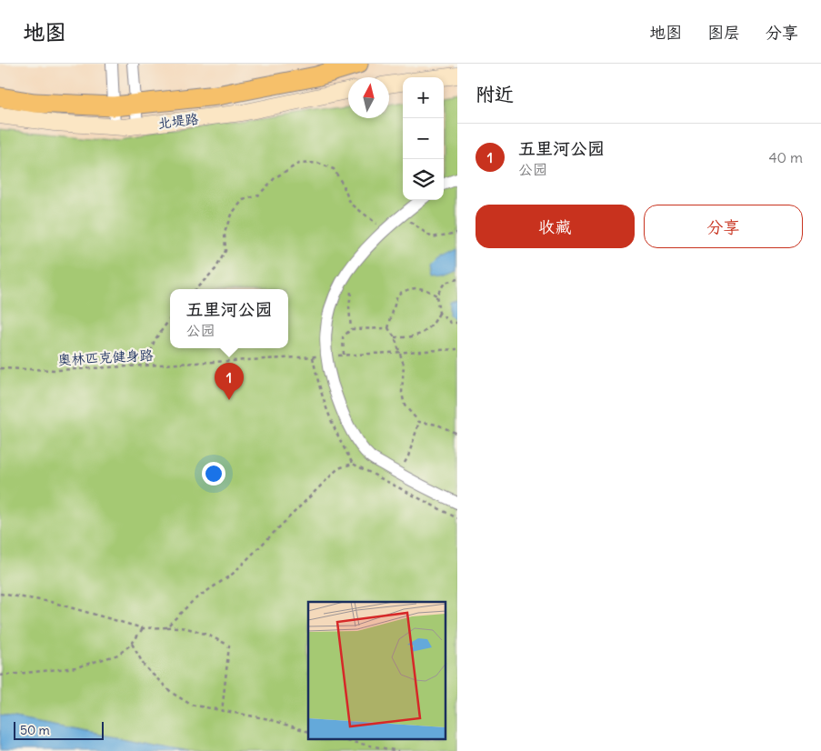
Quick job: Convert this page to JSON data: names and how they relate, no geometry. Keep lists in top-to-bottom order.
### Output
{
  "streets": {
    "main road": ["北堤路"],
    "path": ["奥林匹克健身路"]
  },
  "scale_bar": "50 m",
  "north": "top",
  "page": {
    "header": "地图",
    "nav": ["地图", "图层", "分享"],
    "heading": "附近",
    "map_buttons": ["+", "−"],
    "list": [
      {
        "mark": "1",
        "name": "五里河公园",
        "note": "公园",
        "value": "40 m"
      }
    ],
    "buttons": ["收藏", "分享"],
    "popup": ["五里河公园", "公园"],
    "pins": "1",
    "scale": "50 m"
  }
}
